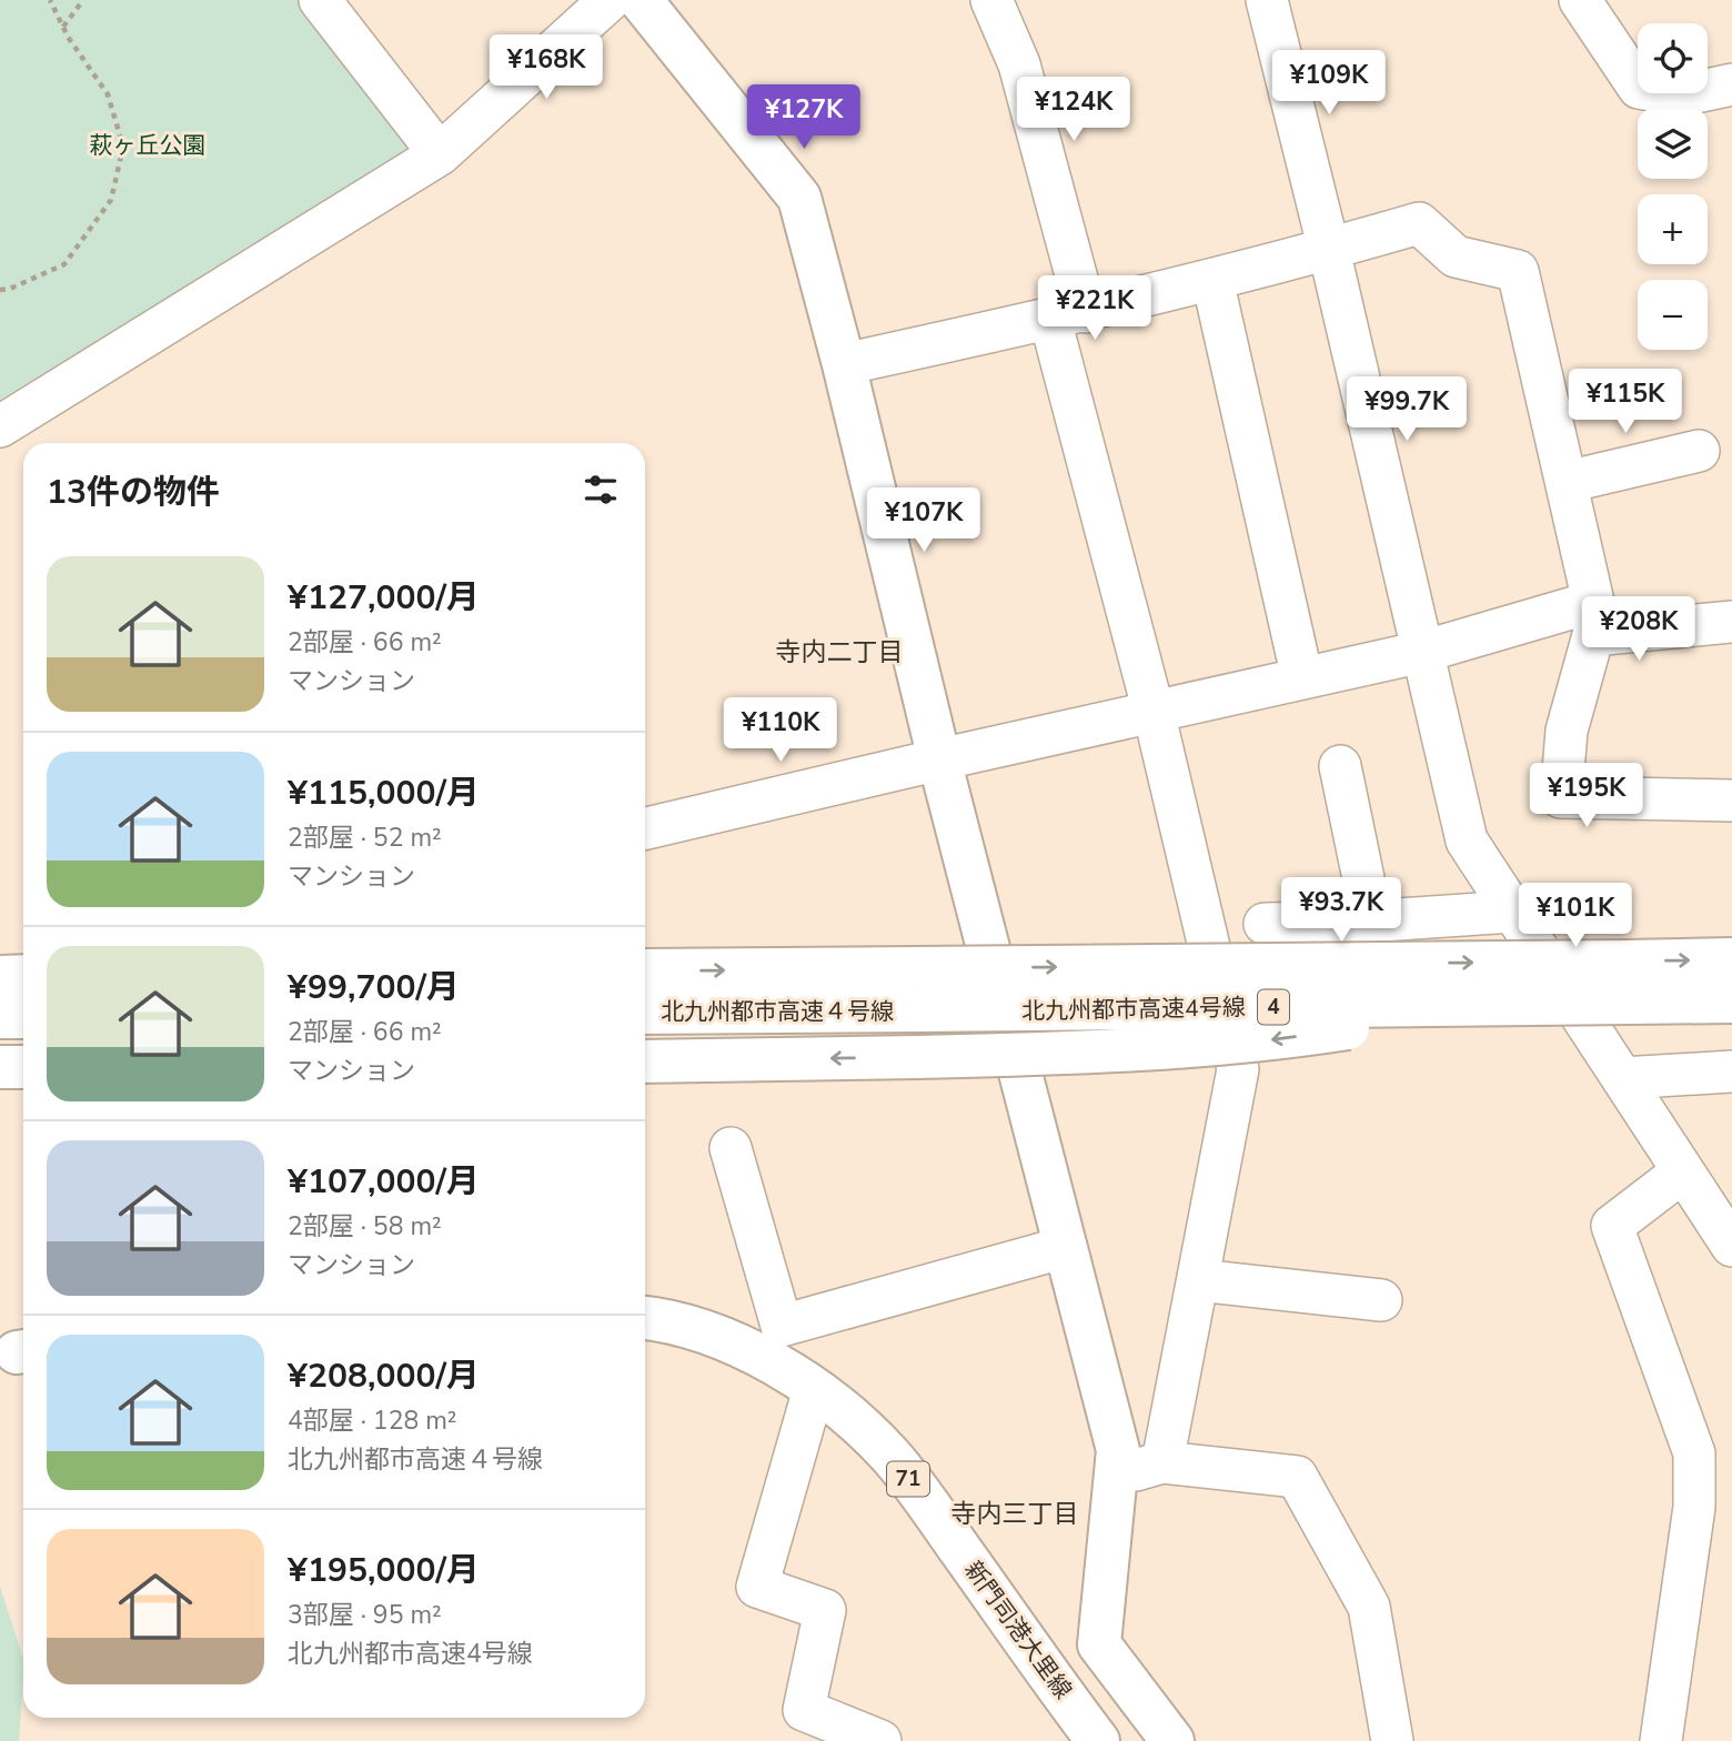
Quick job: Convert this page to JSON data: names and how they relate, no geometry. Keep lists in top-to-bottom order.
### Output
{
  "streets": {
    "main road": [
      "4",
      "北九州都市高速4号線",
      "北九州都市高速４号線",
      "71",
      "新門司港大里線"
    ]
  },
  "crossings": [
    ["北九州都市高速4号線", "北九州都市高速４号線"]
  ],
  "districts": ["寺内二丁目", "寺内三丁目"],
  "parks": ["萩ヶ丘公園"],
  "page": {
    "map_buttons": ["+", "−"],
    "price": [
      "¥168K",
      "¥109K",
      "¥124K",
      "¥127K",
      "¥221K",
      "¥115K",
      "¥99.7K",
      "¥107K",
      "¥208K",
      "¥110K",
      "¥195K",
      "¥93.7K",
      "¥101K"
    ],
    "heading": "13件の物件",
    "list": [
      {
        "name": "¥127,000/月",
        "note": "2部屋 · 66 m² · マンション"
      },
      {
        "name": "¥115,000/月",
        "note": "2部屋 · 52 m² · マンション"
      },
      {
        "name": "¥99,700/月",
        "note": "2部屋 · 66 m² · マンション"
      },
      {
        "name": "¥107,000/月",
        "note": "2部屋 · 58 m² · マンション"
      },
      {
        "name": "¥208,000/月",
        "note": "4部屋 · 128 m² · 北九州都市高速４号線"
      },
      {
        "name": "¥195,000/月",
        "note": "3部屋 · 95 m² · 北九州都市高速4号線"
      }
    ]
  }
}
